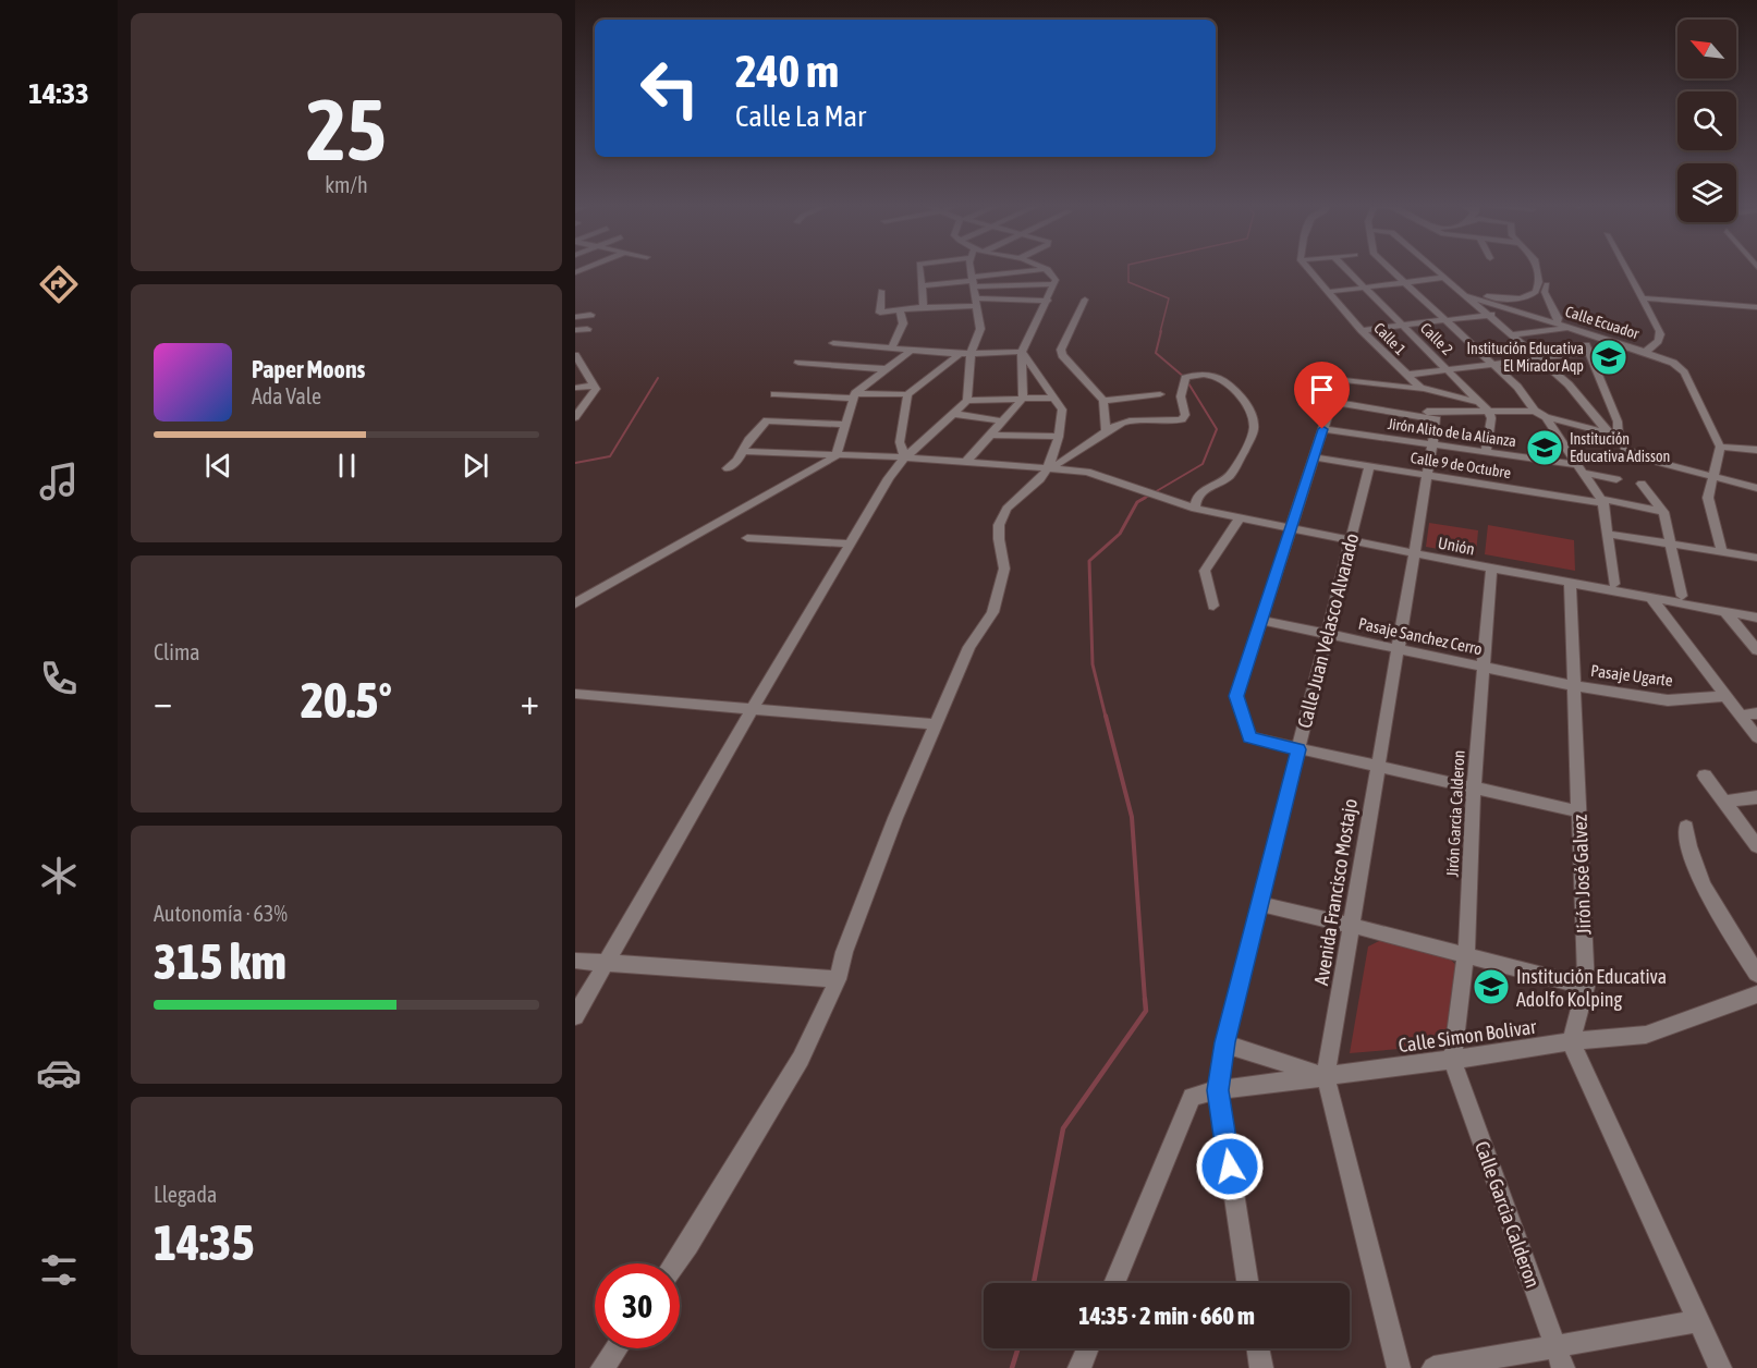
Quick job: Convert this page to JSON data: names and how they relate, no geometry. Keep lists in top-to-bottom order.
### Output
{
  "streets": {
    "street": [
      "Calle Ecuador",
      "Calle 1",
      "Calle 2",
      "Jirón Alito de la Alianza",
      "Calle 9 de Octubre",
      "Unión",
      "Calle Juan Velasco Alvarado",
      "Pasaje Sanchez Cerro",
      "Pasaje Ugarte",
      "Jirón Garcia Calderon",
      "Jirón José Galvez",
      "Avenida Francisco Mostajo",
      "Calle Simon Bolivar",
      "Calle Garcia Calderon"
    ]
  },
  "crossings": [
    ["Calle 1", "Calle 2"],
    ["Jirón Alito de la Alianza", "Avenida Francisco Mostajo"],
    ["Calle 9 de Octubre", "Calle Juan Velasco Alvarado"],
    ["Calle 9 de Octubre", "Avenida Francisco Mostajo"],
    ["Unión", "Jirón Garcia Calderon"],
    ["Unión", "Jirón José Galvez"],
    ["Unión", "Avenida Francisco Mostajo"],
    ["Calle Juan Velasco Alvarado", "Pasaje Sanchez Cerro"],
    ["Calle Juan Velasco Alvarado", "Calle Simon Bolivar"],
    ["Pasaje Sanchez Cerro", "Pasaje Ugarte"],
    ["Pasaje Sanchez Cerro", "Jirón Garcia Calderon"],
    ["Pasaje Sanchez Cerro", "Jirón José Galvez"],
    ["Pasaje Sanchez Cerro", "Avenida Francisco Mostajo"],
    ["Pasaje Ugarte", "Jirón José Galvez"],
    ["Jirón Garcia Calderon", "Calle Simon Bolivar"],
    ["Jirón Garcia Calderon", "Calle Garcia Calderon"],
    ["Jirón José Galvez", "Calle Simon Bolivar"],
    ["Avenida Francisco Mostajo", "Calle Simon Bolivar"],
    ["Calle Simon Bolivar", "Calle Garcia Calderon"]
  ],
  "places": {
    "school or university": ["Institución Educativa El Mirador Aqp", "Institución Educativa Adisson", "Institución Educativa Adolfo Kolping"]
  },
  "north": "top left",
  "page": {
    "tabs": "14:33",
    "tile": [
      ["25", "km/h"],
      "Clima",
      ["Autonomía · 63%", "315 km"],
      ["Llegada", "14:35"]
    ],
    "turn": ["240 m", "Calle La Mar"],
    "song": ["Paper Moons", "Ada Vale"],
    "heat": ["−", "20.5°", "+"],
    "limit": "30",
    "trip": "14:35 · 2 min · 660 m"
  }
}
